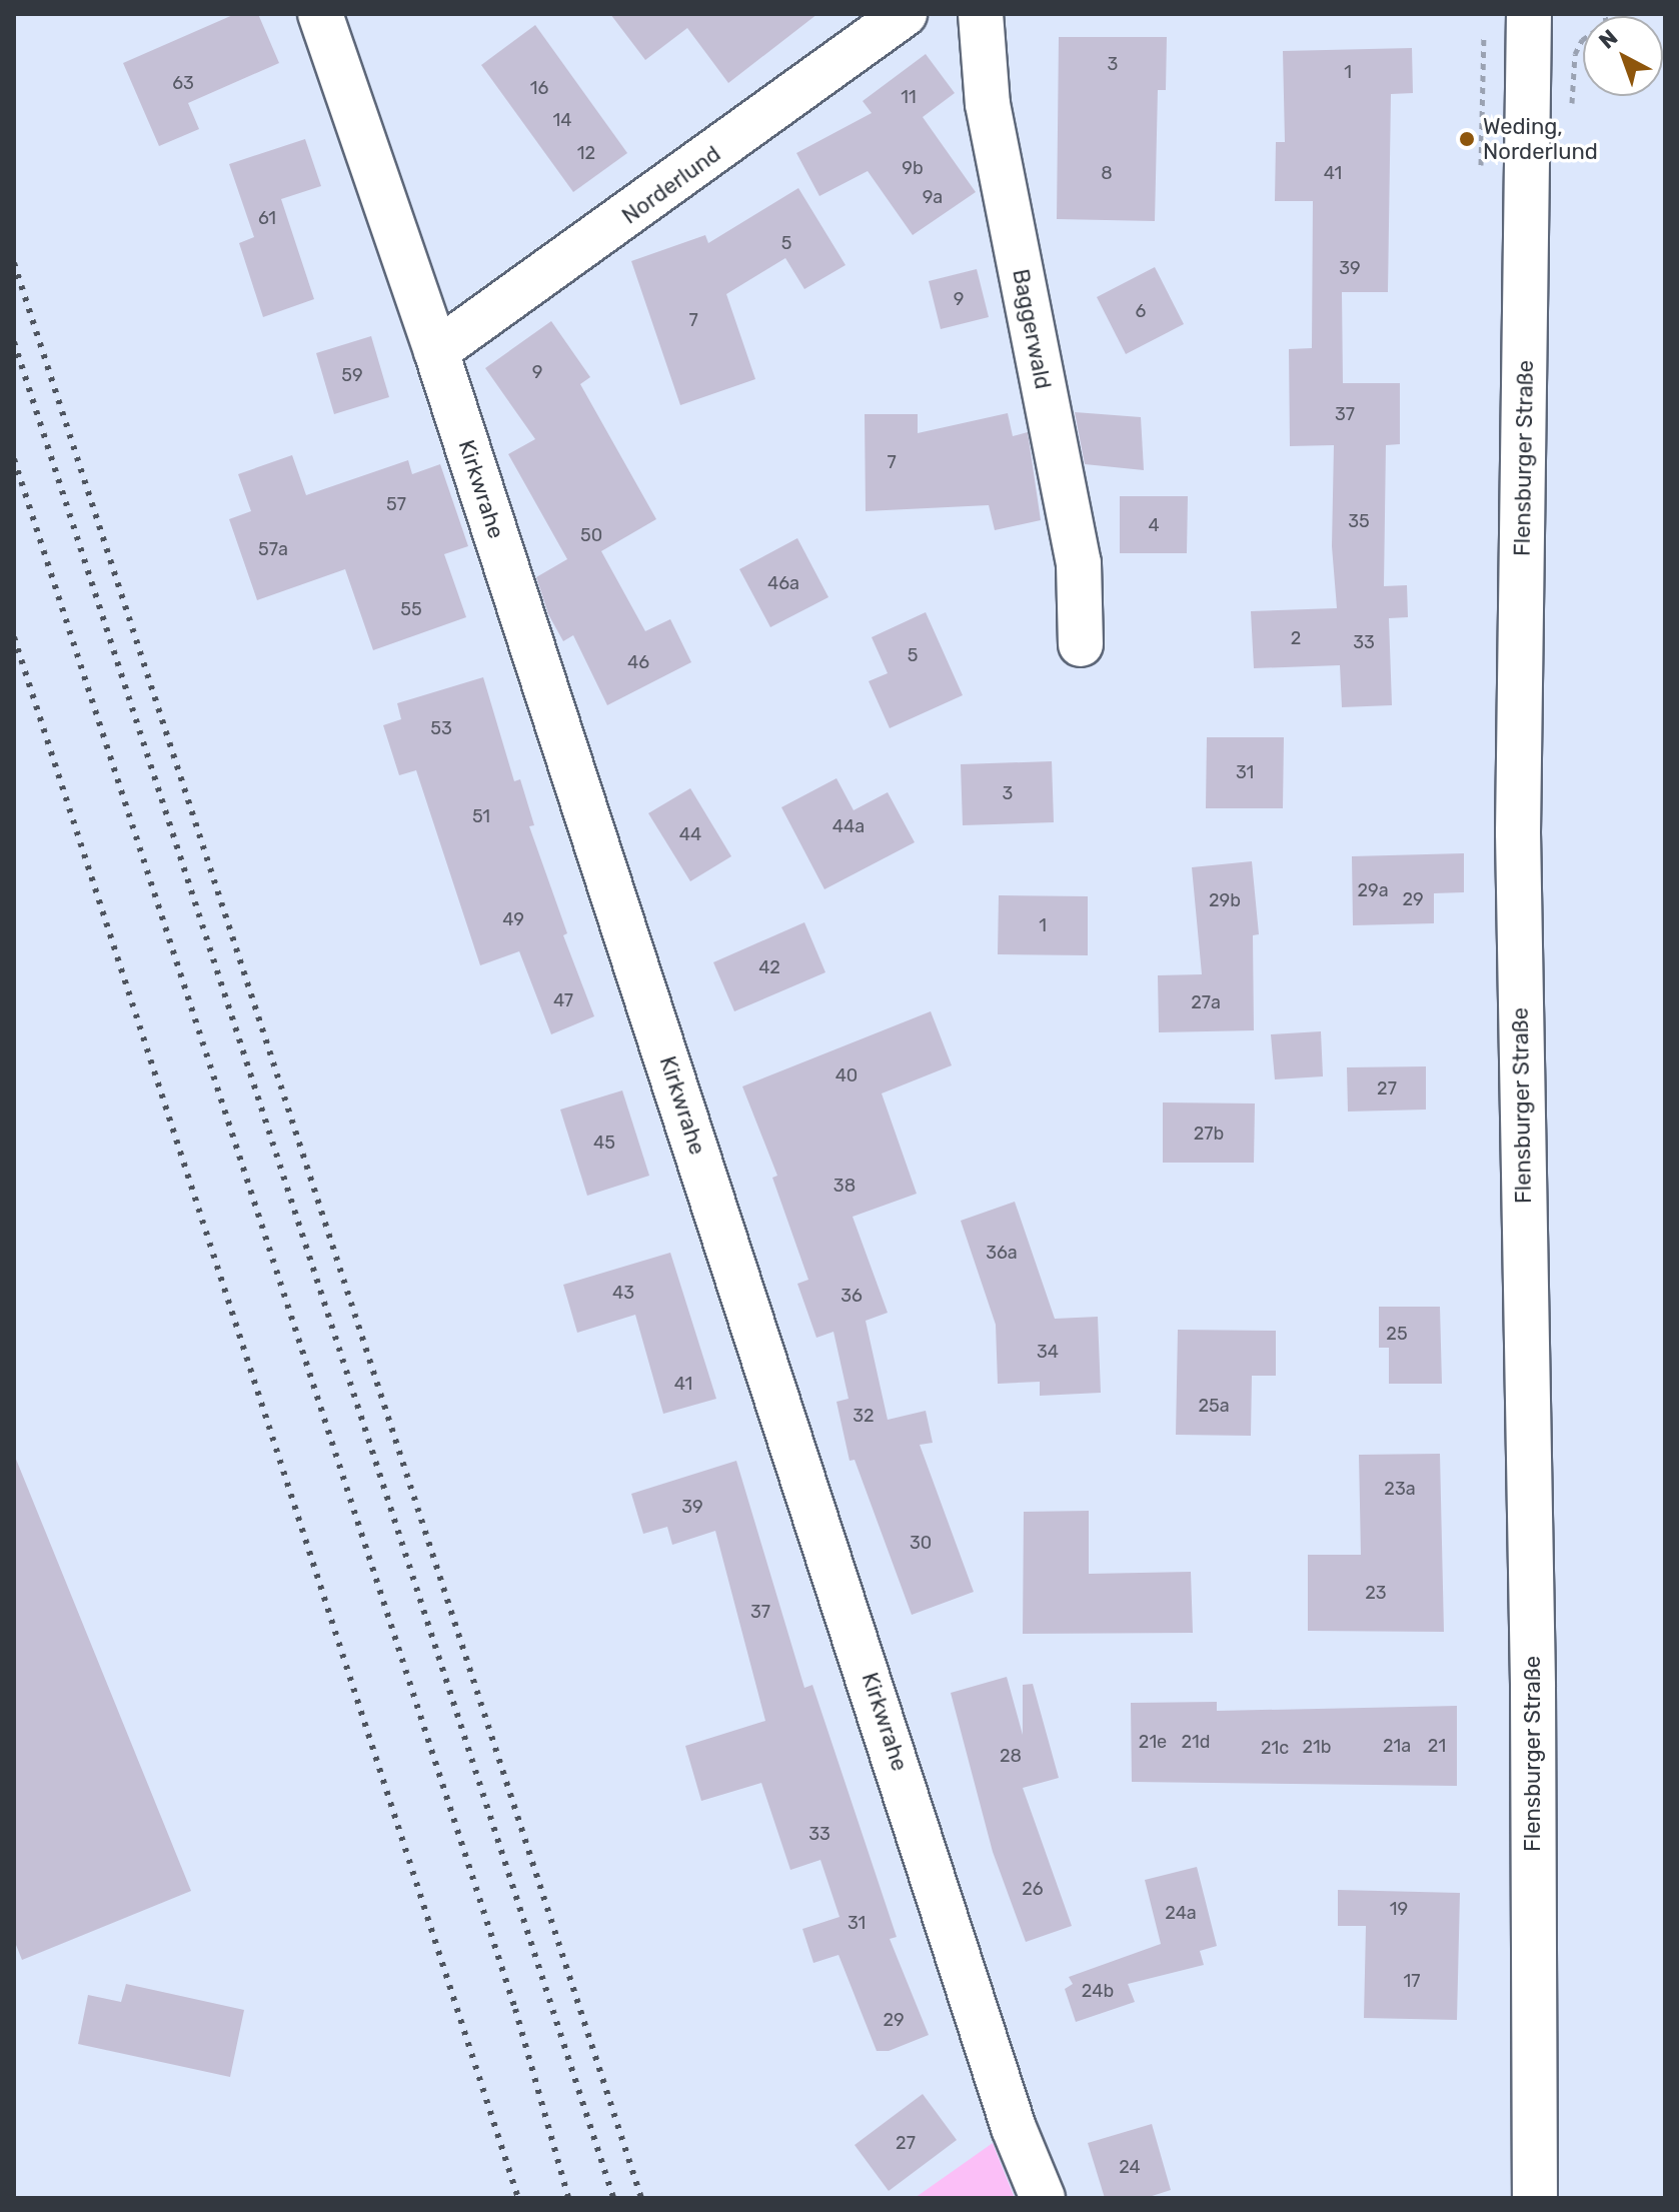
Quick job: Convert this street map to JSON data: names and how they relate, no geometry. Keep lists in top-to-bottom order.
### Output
{
  "streets": {
    "street": [
      "Norderlund",
      "Baggerwald",
      "Flensburger Straße",
      "Kirkwrahe"
    ]
  },
  "crossings": [
    ["Norderlund", "Kirkwrahe"]
  ],
  "places": ["Weding, Norderlund"],
  "house_numbers": [
    "3",
    "1",
    "63",
    "16",
    "11",
    "14",
    "12",
    "9b",
    "8",
    "41",
    "9a",
    "61",
    "5",
    "39",
    "9",
    "6",
    "7",
    "9",
    "59",
    "37",
    "7",
    "57",
    "35",
    "4",
    "50",
    "57a",
    "46a",
    "55",
    "2",
    "33",
    "5",
    "46",
    "53",
    "31",
    "3",
    "51",
    "44a",
    "44",
    "29a",
    "29",
    "29b",
    "49",
    "1",
    "42",
    "47",
    "27a",
    "40",
    "27",
    "27b",
    "45",
    "38",
    "36a",
    "43",
    "36",
    "25",
    "34",
    "41",
    "25a",
    "32",
    "23a",
    "39",
    "30",
    "23",
    "37",
    "21e",
    "21d",
    "21a",
    "21",
    "21b",
    "21c",
    "28",
    "33",
    "26",
    "19",
    "24a",
    "31",
    "17",
    "24b",
    "29",
    "27",
    "24"
  ],
  "north": "top left"
}
